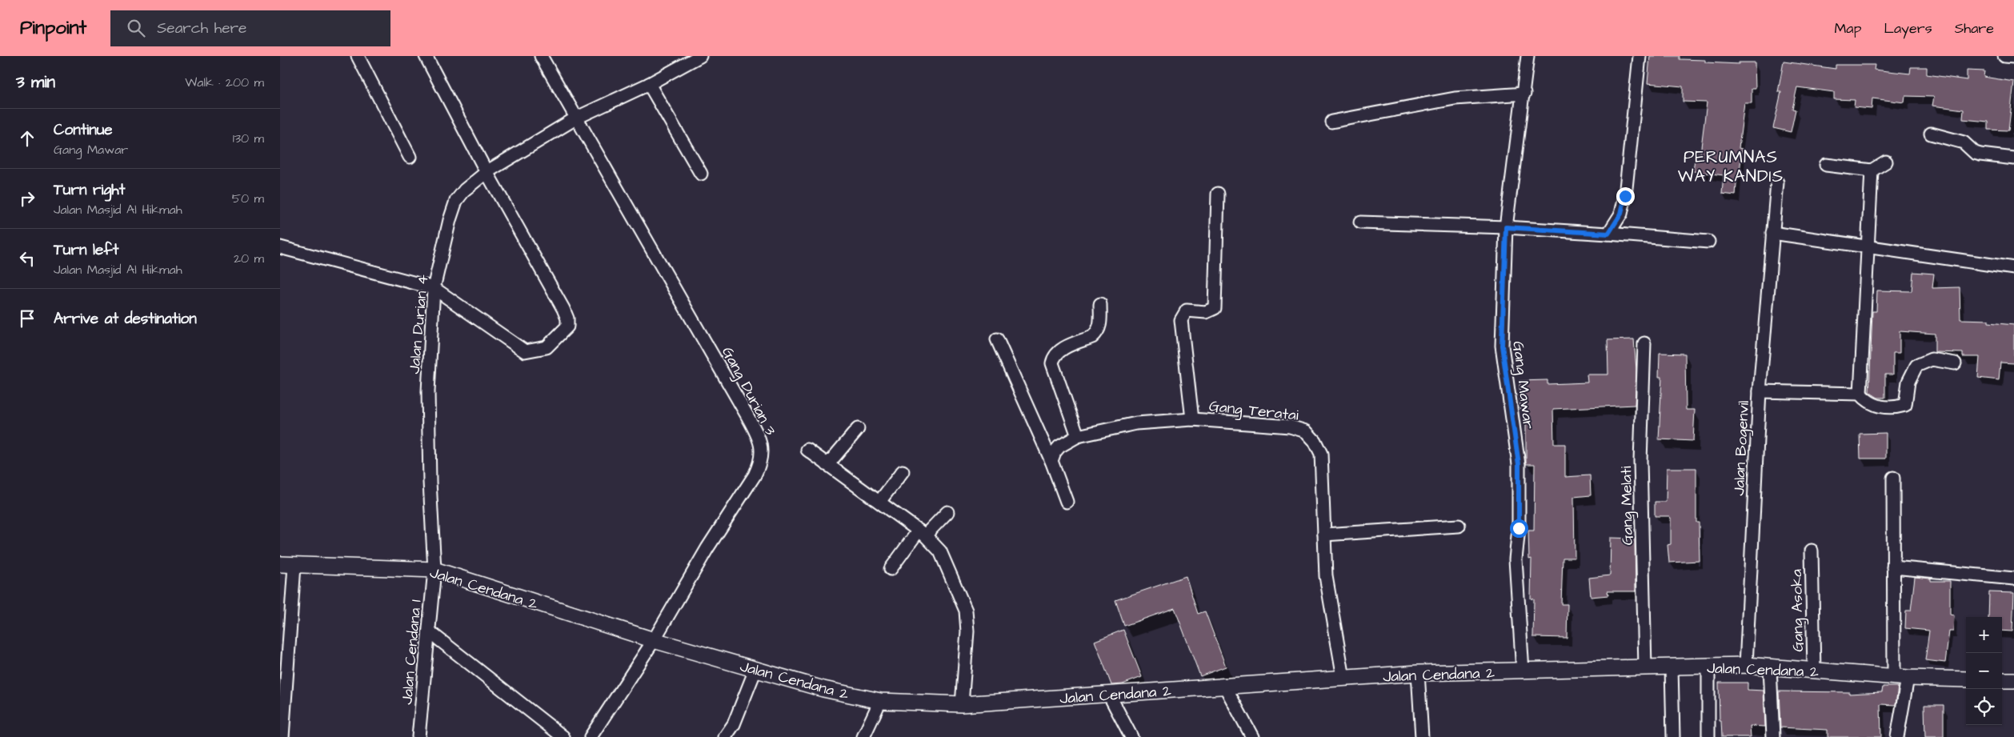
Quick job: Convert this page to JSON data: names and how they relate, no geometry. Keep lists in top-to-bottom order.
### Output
{
  "streets": {
    "street": [
      "Jalan Durian 4",
      "Gang Mawar",
      "Gang Durian 3",
      "Gang Teratai",
      "Jalan Bogenvil",
      "Gang Melati",
      "Jalan Cendana 2",
      "Gang Asoka",
      "Jalan Cendana 1"
    ]
  },
  "crossings": [
    ["Jalan Durian 4", "Gang Durian 3"],
    ["Jalan Durian 4", "Jalan Cendana 2"],
    ["Jalan Durian 4", "Jalan Cendana 1"],
    ["Gang Mawar", "Jalan Cendana 2"],
    ["Gang Durian 3", "Jalan Cendana 2"],
    ["Gang Teratai", "Jalan Cendana 2"],
    ["Jalan Bogenvil", "Jalan Cendana 2"],
    ["Gang Melati", "Jalan Cendana 2"],
    ["Jalan Cendana 2", "Gang Asoka"],
    ["Jalan Cendana 2", "Jalan Cendana 1"]
  ],
  "districts": ["PERUMNAS WAY KANDIS"],
  "page": {
    "header": "Pinpoint",
    "search": "Search here",
    "nav": ["Map", "Layers", "Share"],
    "heading": ["3 min", "Walk · 200 m"],
    "list": [
      ["Continue", "Gang Mawar", "130 m"],
      ["Turn right", "Jalan Masjid Al Hikmah", "50 m"],
      ["Turn left", "Jalan Masjid Al Hikmah", "20 m"],
      "Arrive at destination"
    ],
    "map_buttons": ["+", "−"]
  }
}
